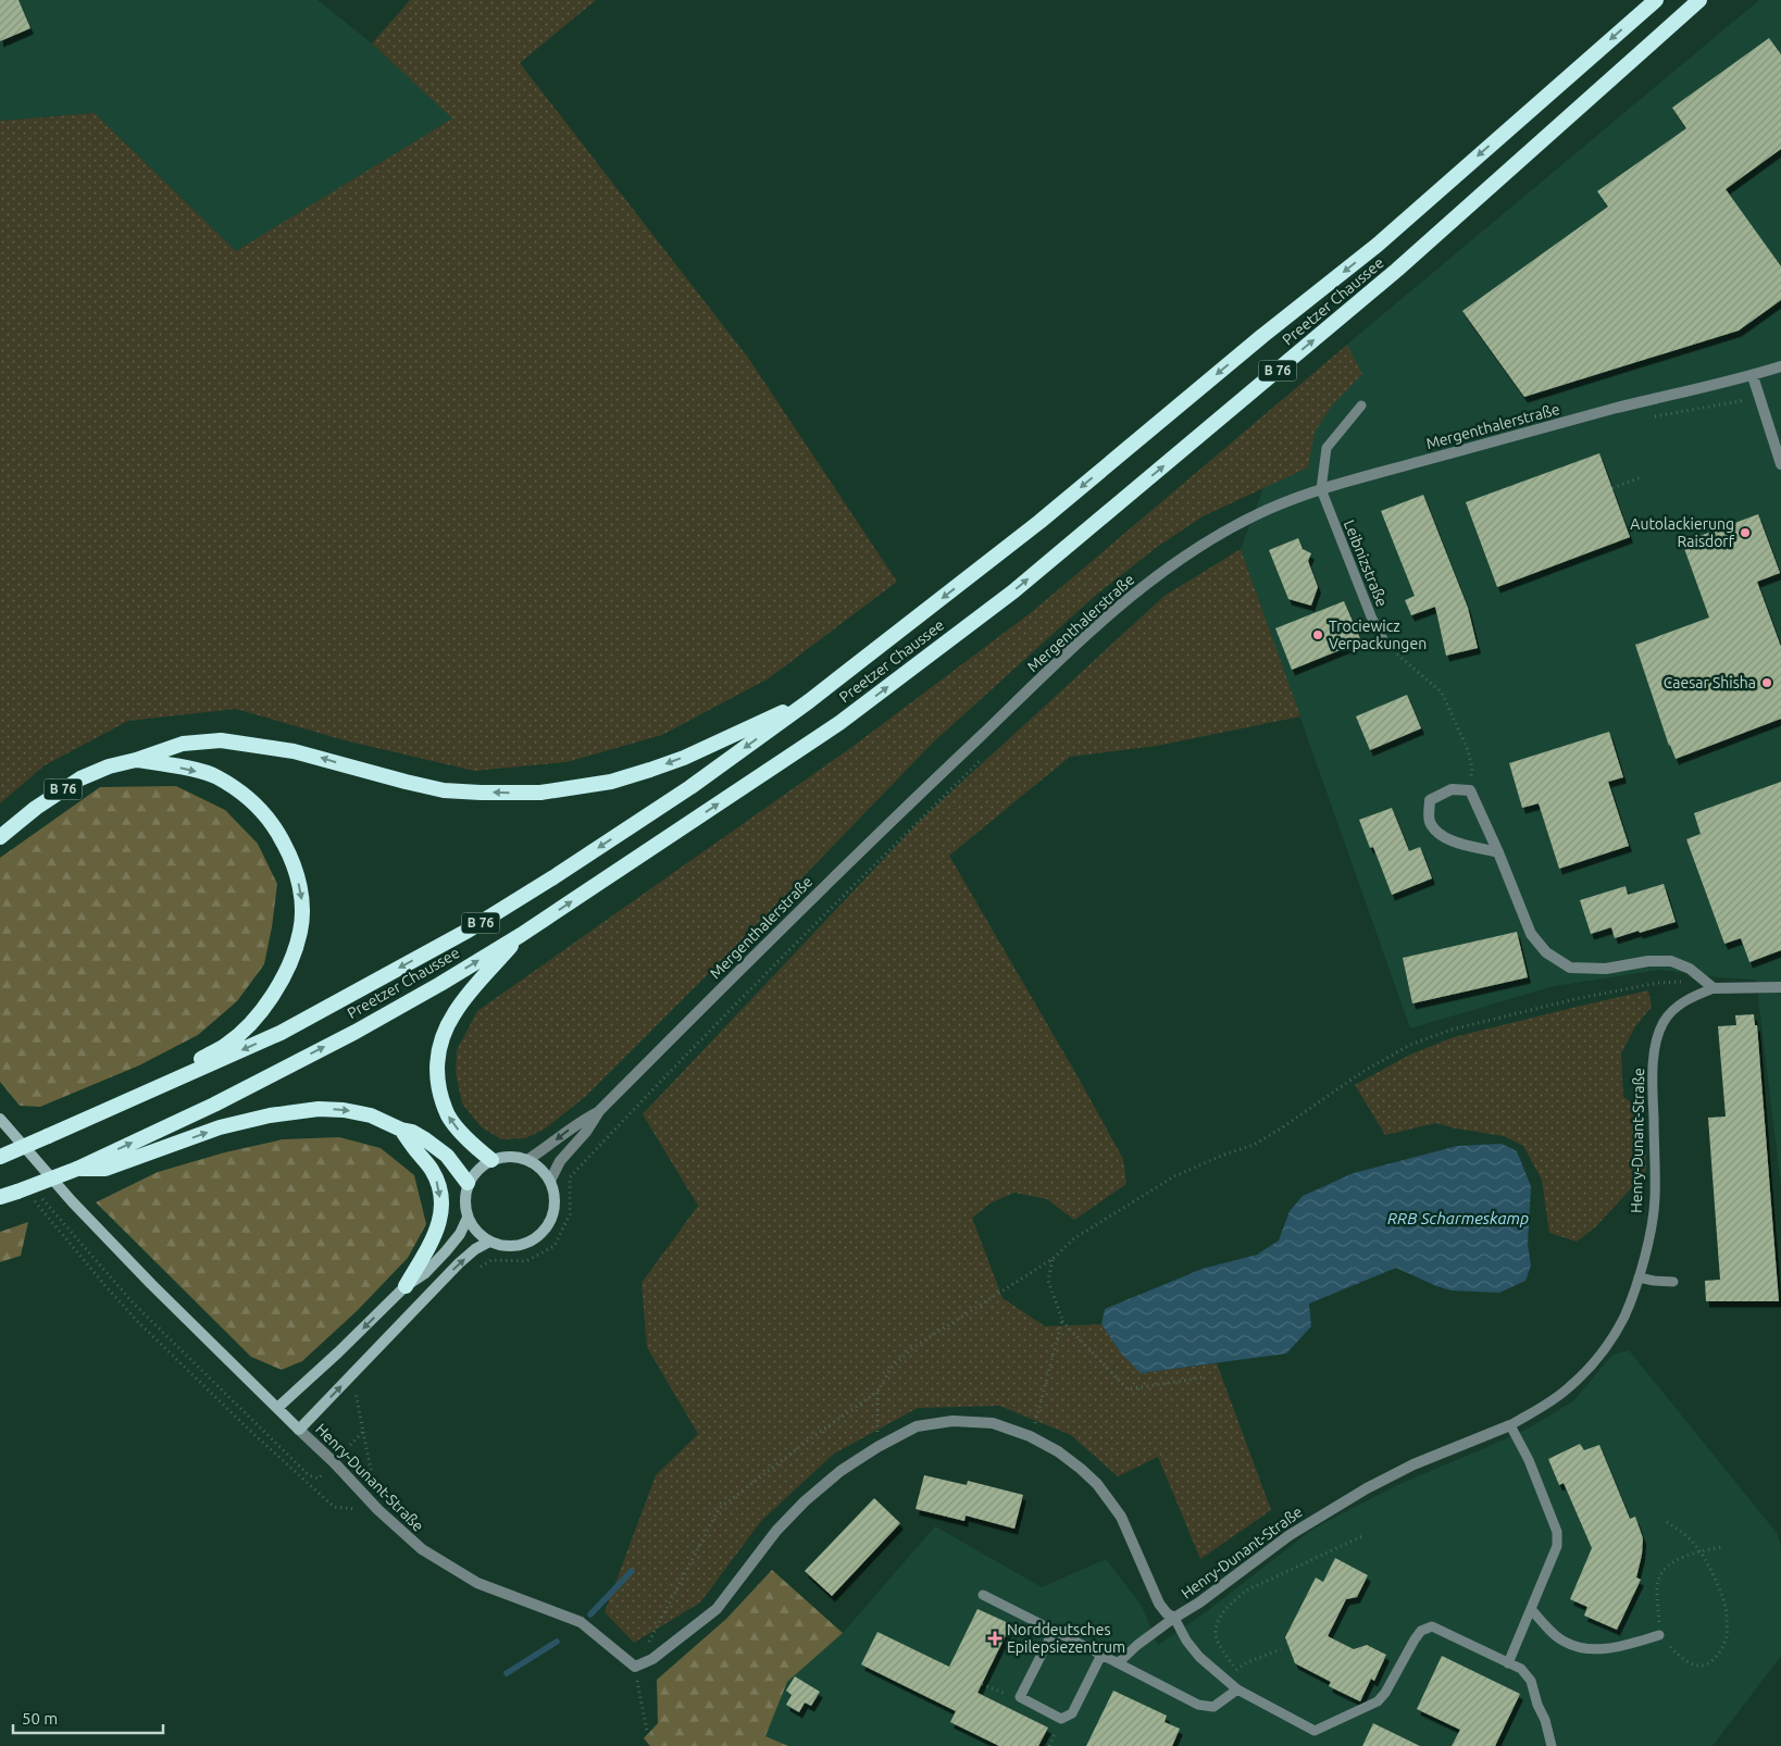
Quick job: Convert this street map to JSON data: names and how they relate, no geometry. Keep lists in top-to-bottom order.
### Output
{
  "streets": {
    "highway": ["Preetzer Chaussee", "B 76"],
    "street": ["Mergenthalerstraße", "Henry-Dunant-Straße"],
    "lane": ["Leibnizstraße"]
  },
  "crossings": [
    ["Preetzer Chaussee", "B 76"],
    ["B 76", "Mergenthalerstraße"],
    ["Mergenthalerstraße", "Leibnizstraße"]
  ],
  "water": ["RRB Scharmeskamp"],
  "places": {
    "other": ["Autolackierung Raisdorf", "Trociewicz Verpackungen", "Caesar Shisha"],
    "health": ["Norddeutsches Epilepsiezentrum"]
  },
  "scale_bar": "50 m"
}
